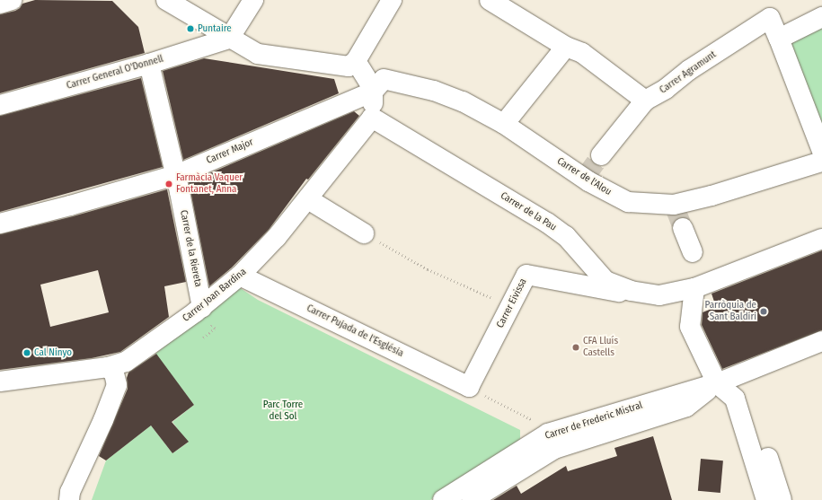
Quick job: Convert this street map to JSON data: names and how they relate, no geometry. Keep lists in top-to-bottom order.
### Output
{
  "streets": {
    "street": [
      "Carrer General O'Donnell",
      "Carrer Agramunt",
      "Carrer Major",
      "Carrer de l'Alou",
      "Carrer de la Pau",
      "Carrer de la Riereta",
      "Carrer Joan Bardina",
      "Carrer Eivissa",
      "Carrer Pujada de l'Església",
      "Carrer de Frederic Mistral"
    ]
  },
  "crossings": [
    ["Carrer General O'Donnell", "Carrer de la Riereta"],
    ["Carrer Major", "Carrer de l'Alou"],
    ["Carrer Major", "Carrer de la Riereta"],
    ["Carrer de la Pau", "Carrer Joan Bardina"],
    ["Carrer de la Pau", "Carrer Eivissa"],
    ["Carrer de la Riereta", "Carrer Joan Bardina"],
    ["Carrer Joan Bardina", "Carrer Pujada de l'Església"],
    ["Carrer Eivissa", "Carrer Pujada de l'Església"]
  ],
  "parks": ["Parc Torre del Sol"],
  "places": [
    "Puntaire",
    "Farmàcia Vaquer Fontanet, Anna",
    "Parròquia de Sant Baldiri",
    "CFA Lluís Castells",
    "Cal Ninyo"
  ]
}
